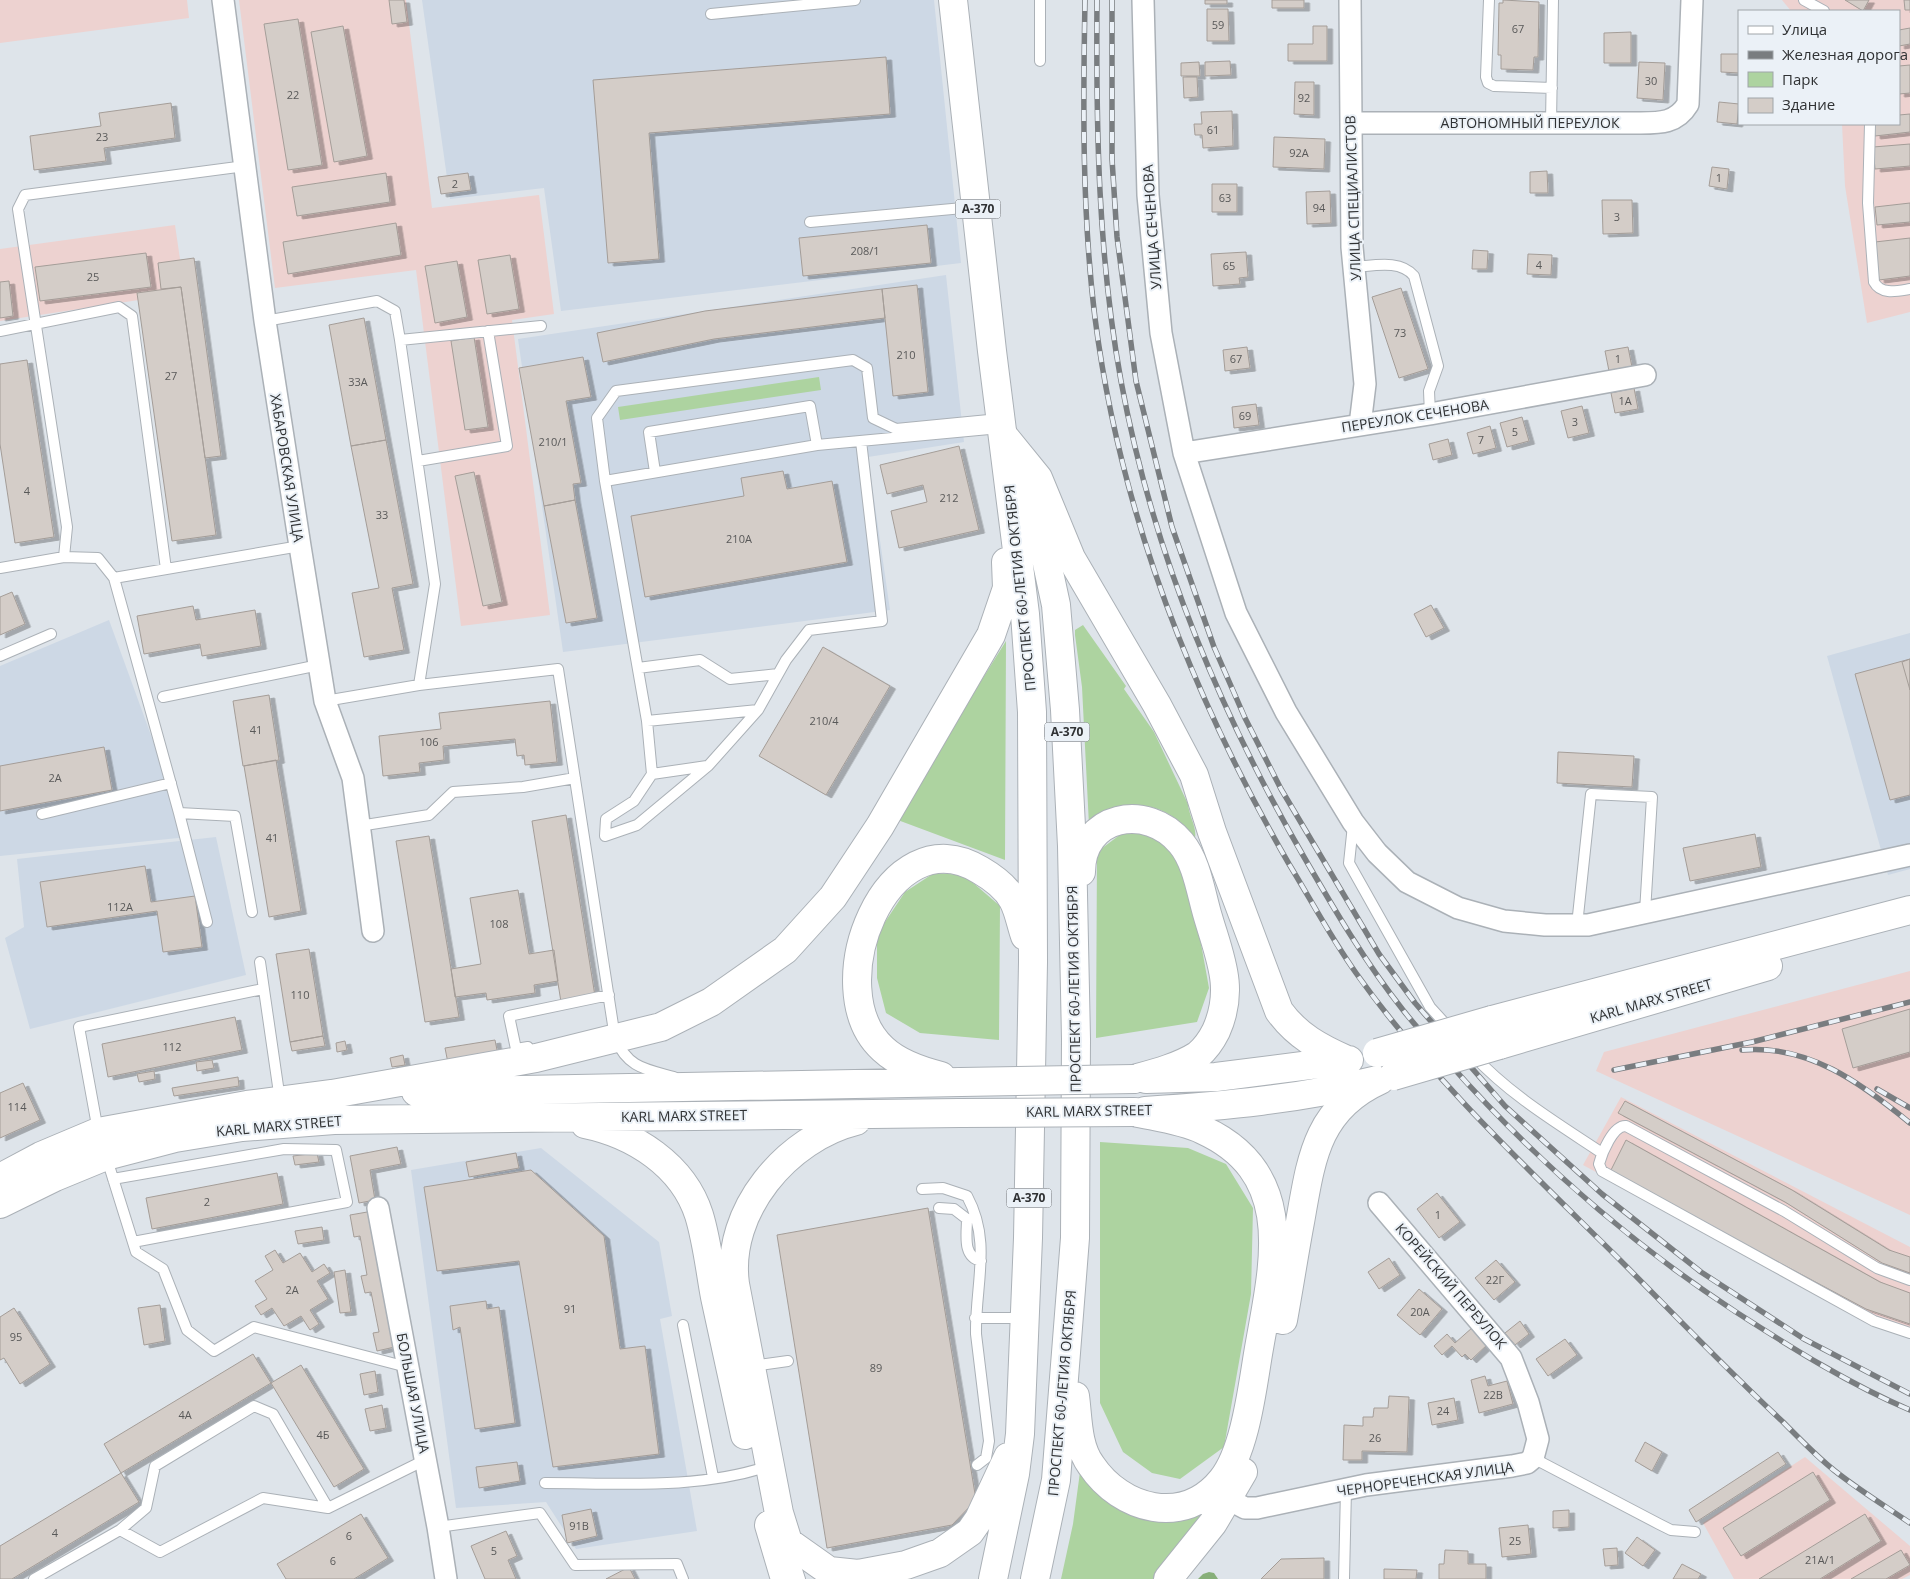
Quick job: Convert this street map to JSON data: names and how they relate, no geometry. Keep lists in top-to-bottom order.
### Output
{
  "streets": {
    "main road": ["А-370", "ПРОСПЕКТ 60-ЛЕТИЯ ОКТЯБРЯ", "KARL MARX STREET"],
    "street": [
      "АВТОНОМНЫЙ ПЕРЕУЛОК",
      "УЛИЦА СПЕЦИАЛИСТОВ",
      "УЛИЦА СЕЧЕНОВА",
      "ПЕРЕУЛОК СЕЧЕНОВА",
      "ХАБАРОВСКАЯ УЛИЦА",
      "КОРЕЙСКИЙ ПЕРЕУЛОК",
      "БОЛЬШАЯ УЛИЦА",
      "ЧЕРНОРЕЧЕНСКАЯ УЛИЦА"
    ]
  },
  "crossings": [
    ["АВТОНОМНЫЙ ПЕРЕУЛОК", "УЛИЦА СПЕЦИАЛИСТОВ"],
    ["УЛИЦА СПЕЦИАЛИСТОВ", "ПЕРЕУЛОК СЕЧЕНОВА"],
    ["УЛИЦА СЕЧЕНОВА", "ПЕРЕУЛОК СЕЧЕНОВА"],
    ["КОРЕЙСКИЙ ПЕРЕУЛОК", "ЧЕРНОРЕЧЕНСКАЯ УЛИЦА"]
  ],
  "house_numbers": [
    "59",
    "67",
    "30",
    "22",
    "92",
    "61",
    "23",
    "92А",
    "1",
    "2",
    "63",
    "94",
    "3",
    "208/1",
    "4",
    "65",
    "25",
    "73",
    "210",
    "67",
    "1",
    "27",
    "33А",
    "1А",
    "69",
    "3",
    "5",
    "7",
    "210/1",
    "4",
    "212",
    "33",
    "210А",
    "210/4",
    "41",
    "106",
    "2А",
    "41",
    "112А",
    "108",
    "110",
    "112",
    "114",
    "2",
    "1",
    "22Г",
    "2А",
    "91",
    "20А",
    "95",
    "89",
    "22В",
    "24",
    "4А",
    "4Б",
    "26",
    "91В",
    "4",
    "6",
    "25",
    "5",
    "21А/1",
    "6"
  ],
  "legend": [
    "Улица",
    "Железная дорога",
    "Парк",
    "Здание"
  ]
}
